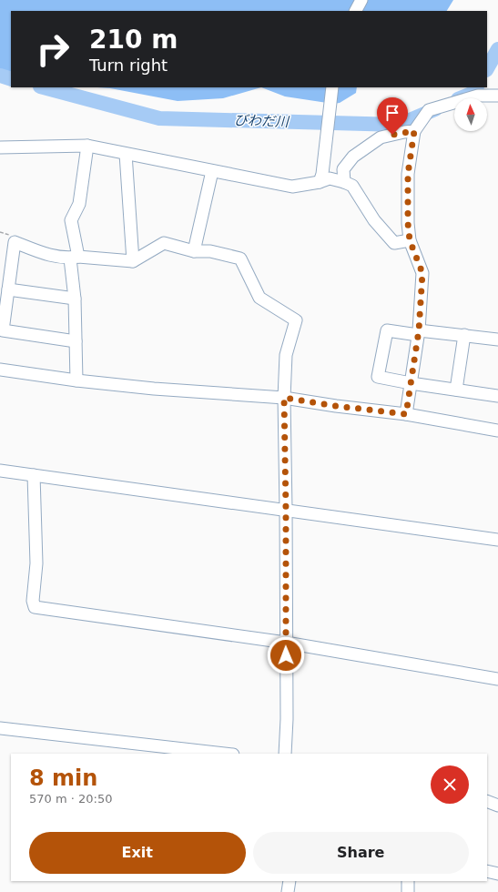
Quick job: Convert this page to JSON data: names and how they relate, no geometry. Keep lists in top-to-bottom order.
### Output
{
  "water": ["びわだ川"],
  "north": "top",
  "page": {
    "turn": ["210 m", "Turn right"],
    "heading": ["8 min", "570 m · 20:50"],
    "buttons": ["Exit", "Share"]
  }
}
